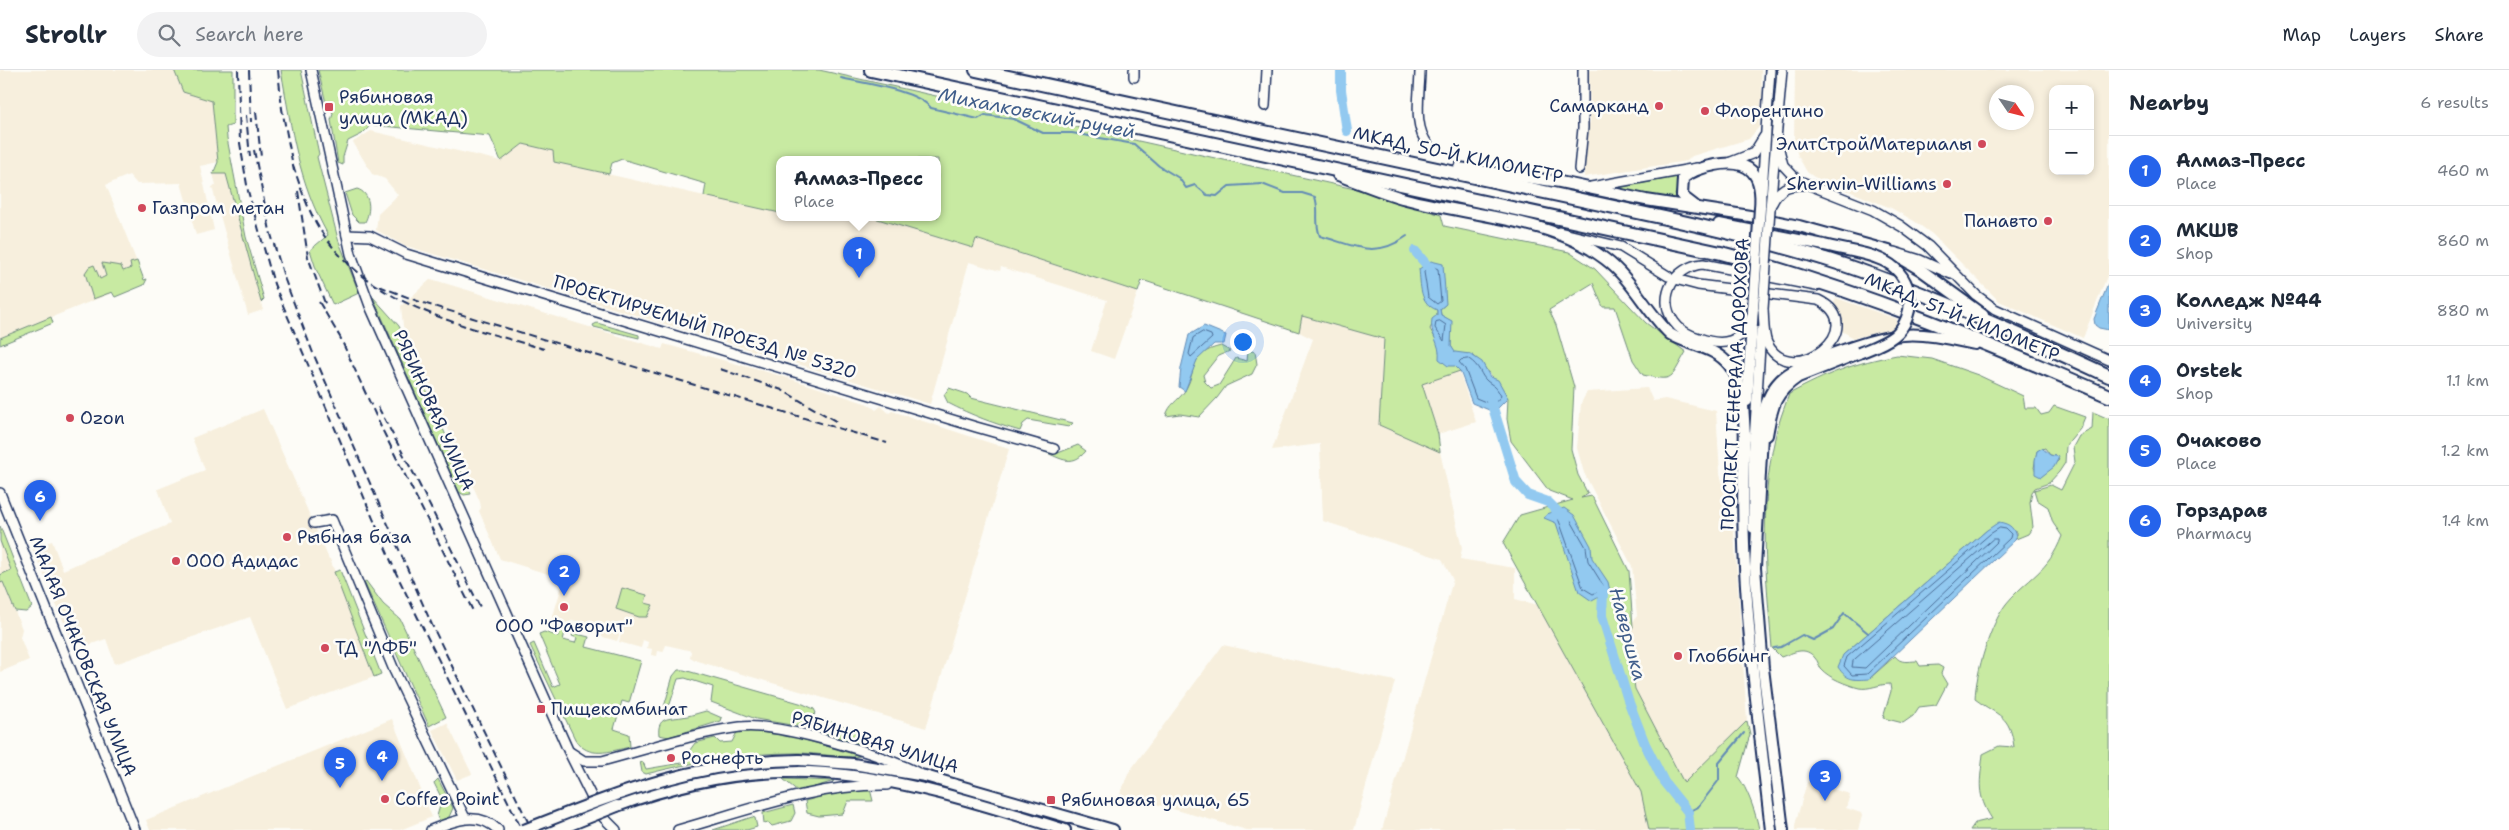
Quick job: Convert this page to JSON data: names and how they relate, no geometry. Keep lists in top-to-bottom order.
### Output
{
  "streets": {
    "highway": ["МКАД, 50-Й КИЛОМЕТР", "МКАД, 51-Й КИЛОМЕТР"],
    "main road": ["ПРОСПЕКТ ГЕНЕРАЛА ДОРОХОВА", "РЯБИНОВАЯ УЛИЦА"],
    "street": ["ПРОЕКТИРУЕМЫЙ ПРОЕЗД № 5320", "МАЛАЯ ОЧАКОВСКАЯ УЛИЦА"]
  },
  "crossings": [
    ["МКАД, 50-Й КИЛОМЕТР", "МКАД, 51-Й КИЛОМЕТР"],
    ["ПРОЕКТИРУЕМЫЙ ПРОЕЗД № 5320", "РЯБИНОВАЯ УЛИЦА"]
  ],
  "water": ["Михалковский ручей", "Навершка"],
  "places": {
    "other": [
      "Самарканд",
      "Флорентино",
      "ЭлитСтройМатериалы",
      "Sherwin-Williams",
      "Газпром метан",
      "Панавто",
      "Ozon",
      "Рыбная база",
      "ООО Адидас",
      "ООО \"Фаворит\"",
      "ТД \"ЛФБ\"",
      "Глоббинг",
      "Роснефть",
      "Coffee Point"
    ],
    "transit": ["Рябиновая улица (МКАД)", "Пищекомбинат", "Рябиновая улица, 65"]
  },
  "north": "bottom right",
  "page": {
    "header": "Strollr",
    "search": "Search here",
    "nav": ["Map", "Layers", "Share"],
    "heading": ["Nearby", "6 results"],
    "map_buttons": ["+", "−"],
    "list": [
      {
        "mark": "1",
        "name": "Алмаз-Пресс",
        "note": "Place",
        "value": "460 m"
      },
      {
        "mark": "2",
        "name": "МКШВ",
        "note": "Shop",
        "value": "860 m"
      },
      {
        "mark": "3",
        "name": "Колледж №44",
        "note": "University",
        "value": "880 m"
      },
      {
        "mark": "4",
        "name": "Orstek",
        "note": "Shop",
        "value": "1.1 km"
      },
      {
        "mark": "5",
        "name": "Очаково",
        "note": "Place",
        "value": "1.2 km"
      },
      {
        "mark": "6",
        "name": "Горздрав",
        "note": "Pharmacy",
        "value": "1.4 km"
      }
    ],
    "popup": ["Алмаз-Пресс", "Place"],
    "pins": [
      "1",
      "6",
      "2",
      "4",
      "5",
      "3"
    ]
  }
}
